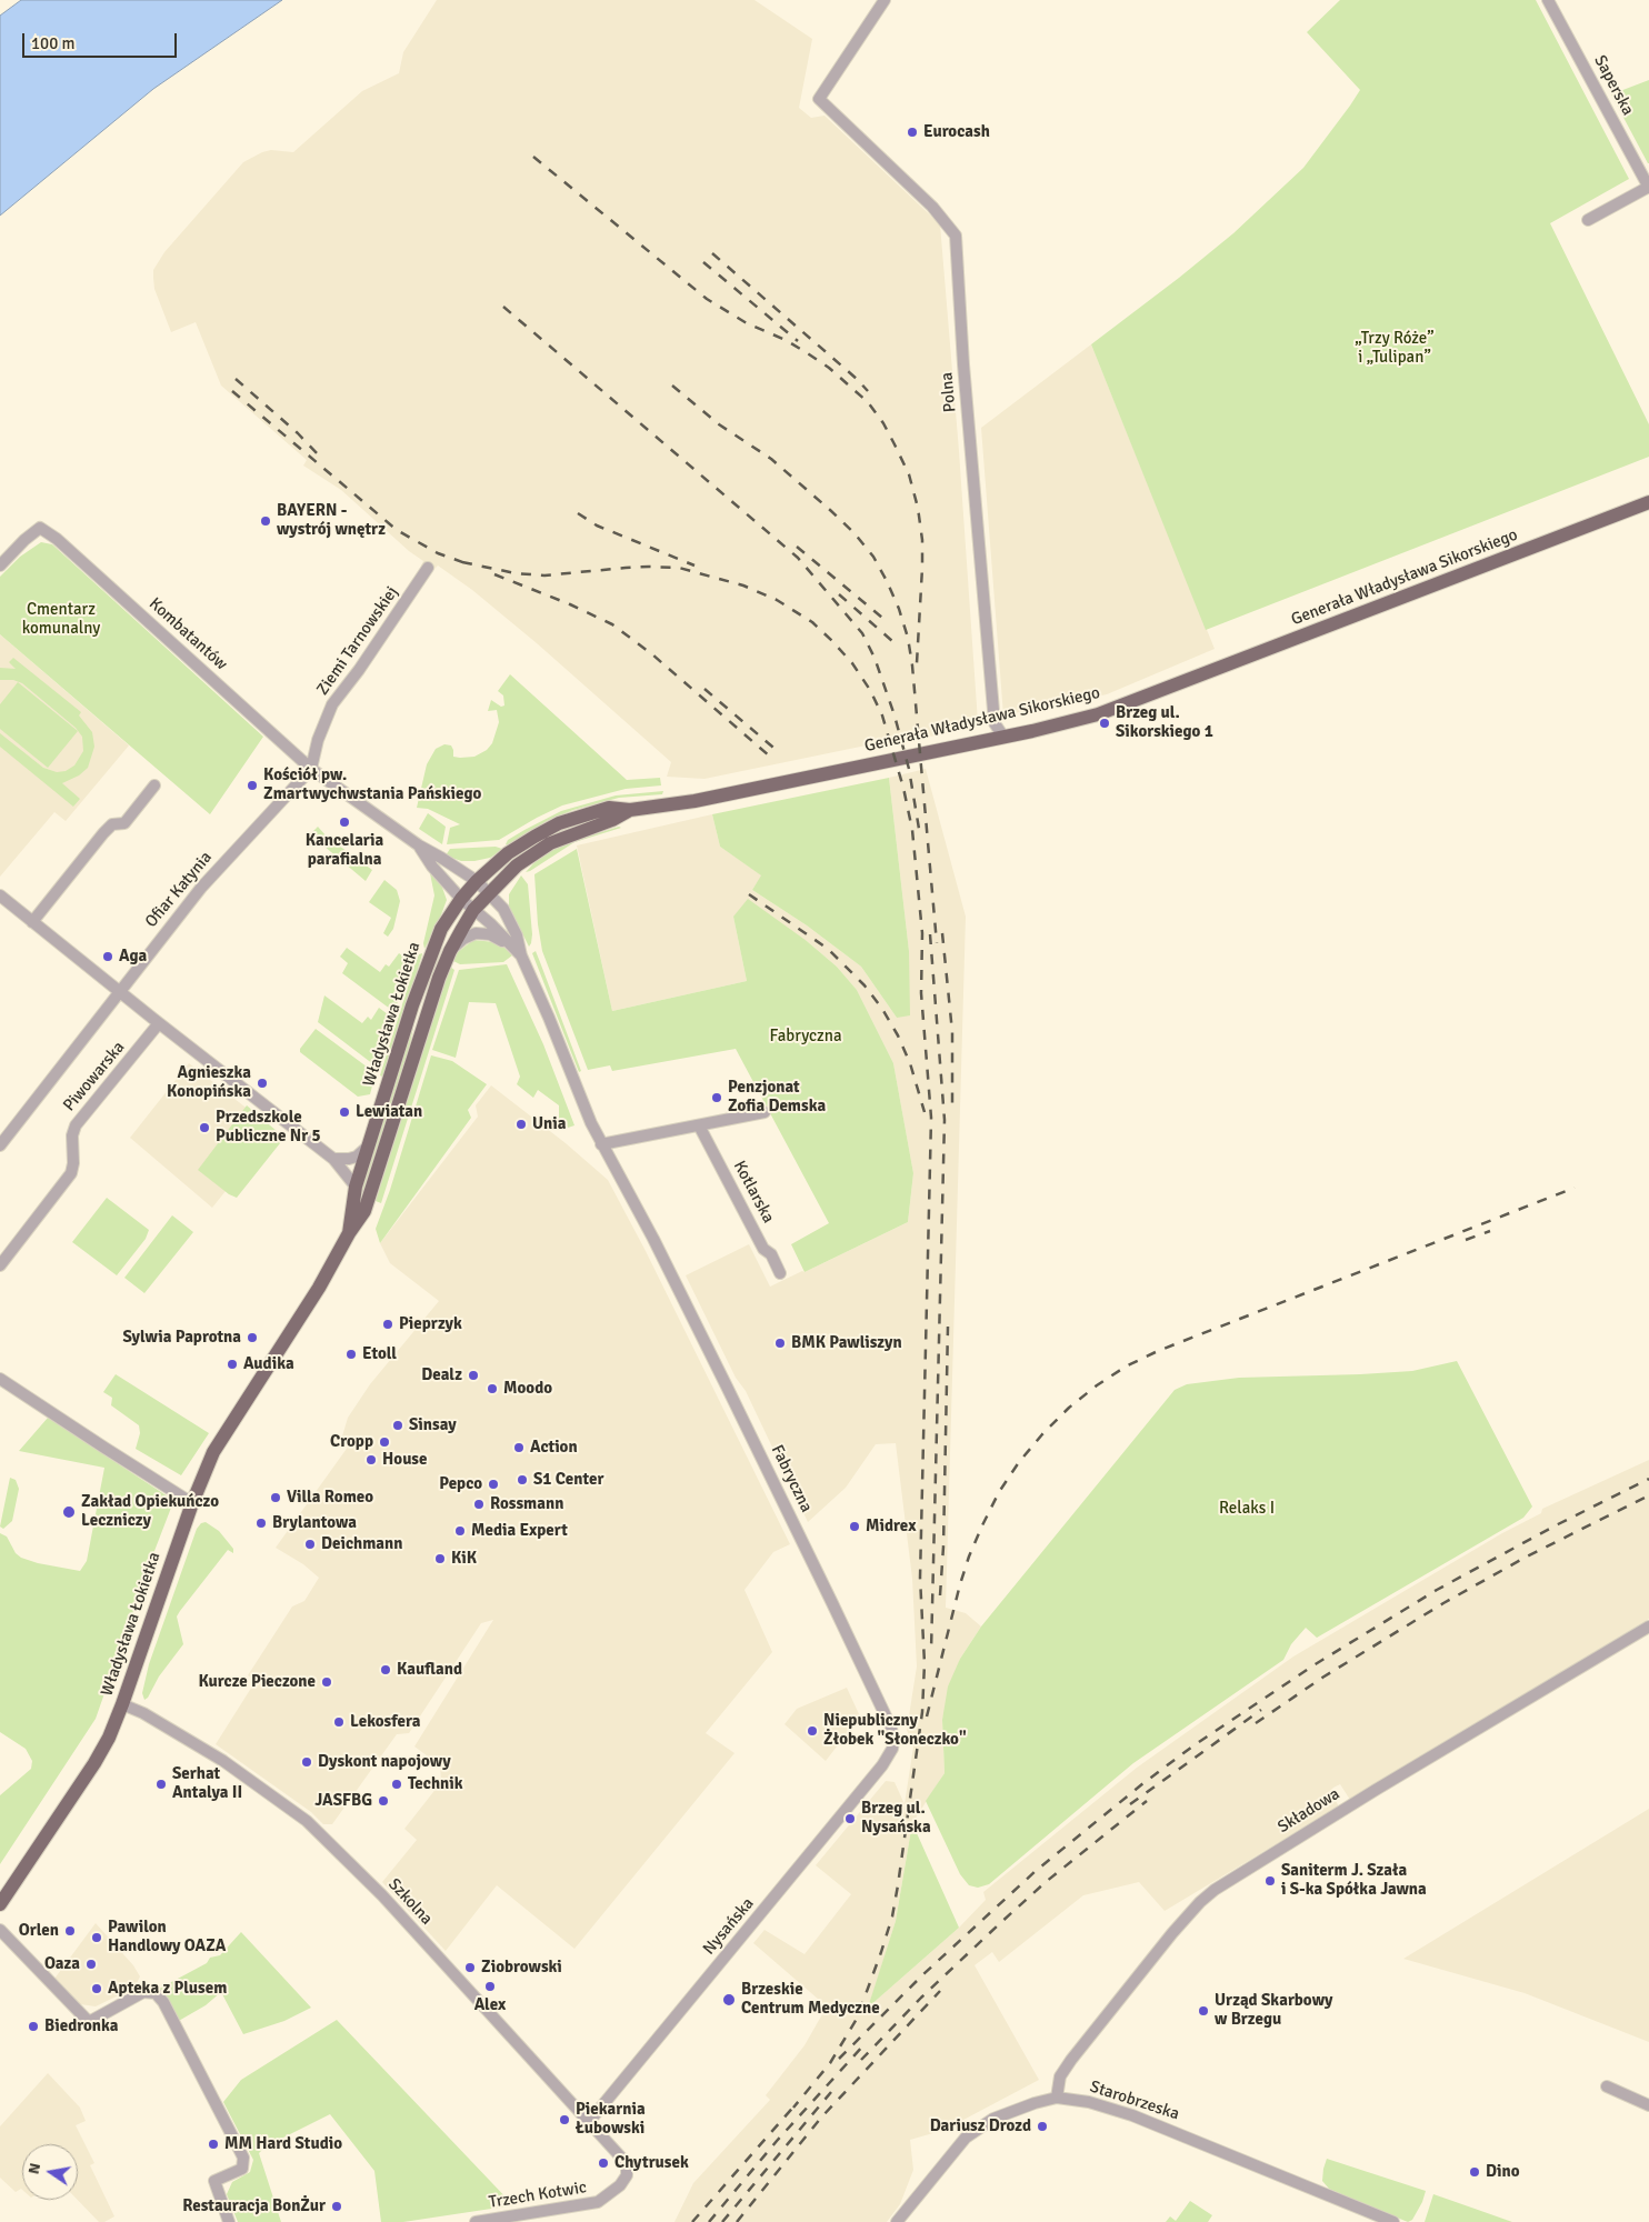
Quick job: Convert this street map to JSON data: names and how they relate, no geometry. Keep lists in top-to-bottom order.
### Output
{
  "streets": {
    "main road": ["Generała Władysława Sikorskiego", "Władysława Łokietka"],
    "street": [
      "Saperska",
      "Polna",
      "Kombatantów",
      "Ziemi Tarnowskiej",
      "Ofiar Katynia",
      "Piwowarska",
      "Kotlarska",
      "Fabryczna",
      "Składowa",
      "Szkolna",
      "Nysańska",
      "Starobrzeska",
      "Trzech Kotwic"
    ]
  },
  "crossings": [
    ["Polna", "Generała Władysława Sikorskiego"],
    ["Generała Władysława Sikorskiego", "Władysława Łokietka"],
    ["Generała Władysława Sikorskiego", "Fabryczna"],
    ["Kombatantów", "Ziemi Tarnowskiej"],
    ["Kombatantów", "Ofiar Katynia"],
    ["Kombatantów", "Fabryczna"],
    ["Ziemi Tarnowskiej", "Ofiar Katynia"],
    ["Władysława Łokietka", "Fabryczna"],
    ["Władysława Łokietka", "Szkolna"],
    ["Fabryczna", "Nysańska"],
    ["Składowa", "Starobrzeska"],
    ["Szkolna", "Nysańska"],
    ["Szkolna", "Trzech Kotwic"]
  ],
  "parks": [
    "„Trzy Róże” i „Tulipan”",
    "Cmentarz komunalny",
    "Fabryczna",
    "Relaks I"
  ],
  "places": [
    "Eurocash",
    "BAYERN - wystrój wnętrz",
    "Brzeg ul. Sikorskiego 1",
    "Kościół pw. Zmartwychwstania Pańskiego",
    "Kancelaria parafialna",
    "Aga",
    "Agnieszka Konopińska",
    "Penzjonat Zofia Demska",
    "Lewiatan",
    "Unia",
    "Przedszkole Publiczne Nr 5",
    "Pieprzyk",
    "Sylwia Paprotna",
    "BMK Pawliszyn",
    "Etoll",
    "Audika",
    "Dealz",
    "Moodo",
    "Sinsay",
    "Cropp",
    "Action",
    "House",
    "S1 Center",
    "Pepco",
    "Villa Romeo",
    "Rossmann",
    "Zakład Opiekuńczo Leczniczy",
    "Brylantowa",
    "Midrex",
    "Media Expert",
    "Deichmann",
    "KiK",
    "Kaufland",
    "Kurcze Pieczone",
    "Lekosfera",
    "Niepubliczny Żłobek \"Słoneczko\"",
    "Dyskont napojowy",
    "Serhat Antalya II",
    "Technik",
    "JASFBG",
    "Brzeg ul. Nysańska",
    "Saniterm J. Szała i S-ka Spółka Jawna",
    "Orlen",
    "Pawilon Handlowy OAZA",
    "Oaza",
    "Ziobrowski",
    "Alex",
    "Apteka z Plusem",
    "Brzeskie Centrum Medyczne",
    "Urząd Skarbowy w Brzegu",
    "Biedronka",
    "Piekarnia Łubowski",
    "Dariusz Drozd",
    "MM Hard Studio",
    "Chytrusek",
    "Dino",
    "Restauracja BonŻur"
  ],
  "scale_bar": "100 m",
  "north": "left"
}
